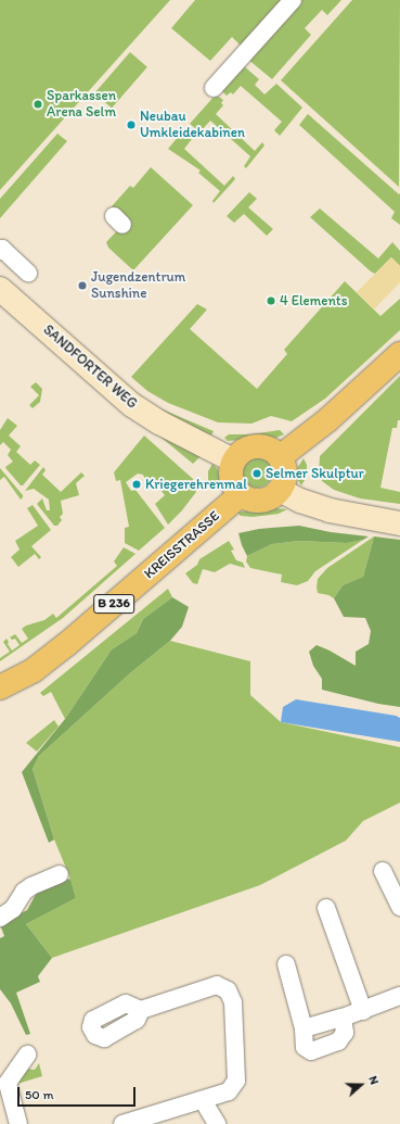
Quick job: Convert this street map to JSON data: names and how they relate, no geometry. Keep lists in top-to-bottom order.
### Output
{
  "streets": {
    "main road": ["KREISSTRASSE", "B 236"],
    "street": ["SANDFORTER WEG"]
  },
  "crossings": [
    ["SANDFORTER WEG", "KREISSTRASSE"]
  ],
  "places": [
    "Sparkassen Arena Selm",
    "Neubau Umkleidekabinen",
    "Jugendzentrum Sunshine",
    "4 Elements",
    "Selmer Skulptur",
    "Kriegerehrenmal"
  ],
  "scale_bar": "50 m",
  "north": "right"
}
